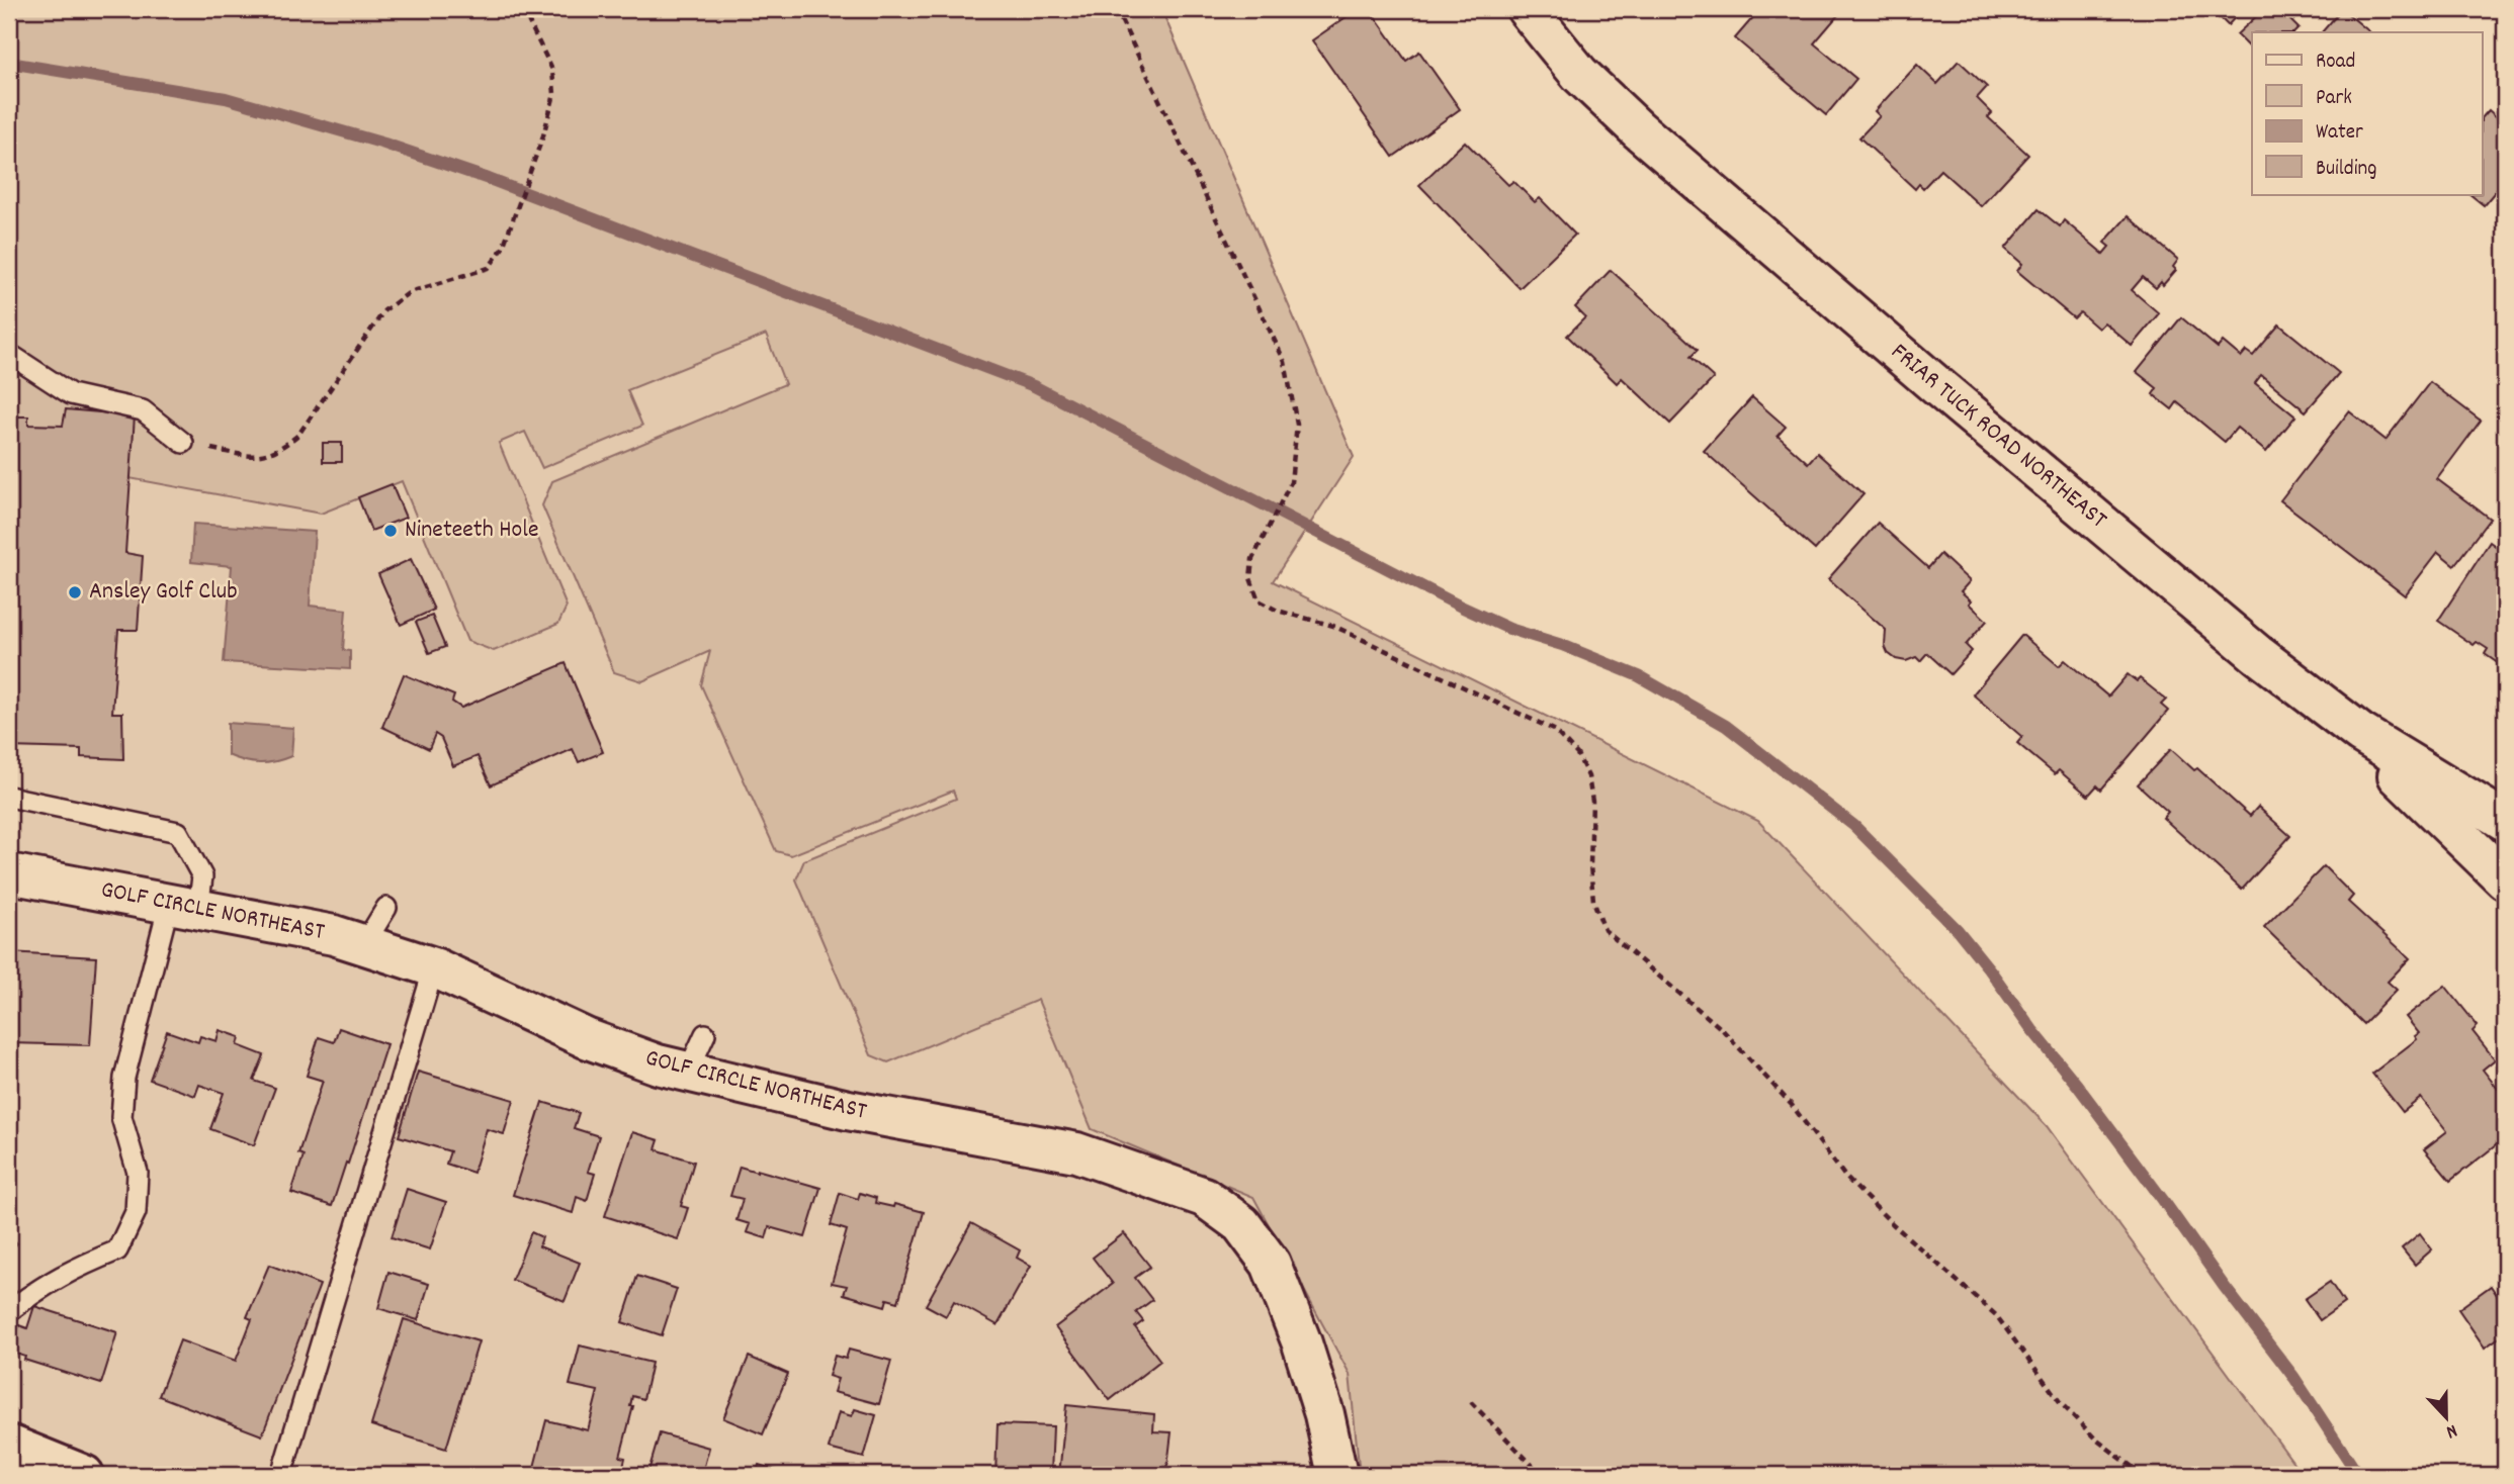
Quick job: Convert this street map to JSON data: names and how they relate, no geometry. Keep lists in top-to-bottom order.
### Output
{
  "streets": {
    "street": ["FRIAR TUCK ROAD NORTHEAST", "GOLF CIRCLE NORTHEAST"]
  },
  "places": ["Nineteeth Hole", "Ansley Golf Club"],
  "legend": [
    "Road",
    "Park",
    "Water",
    "Building"
  ],
  "north": "bottom"
}
